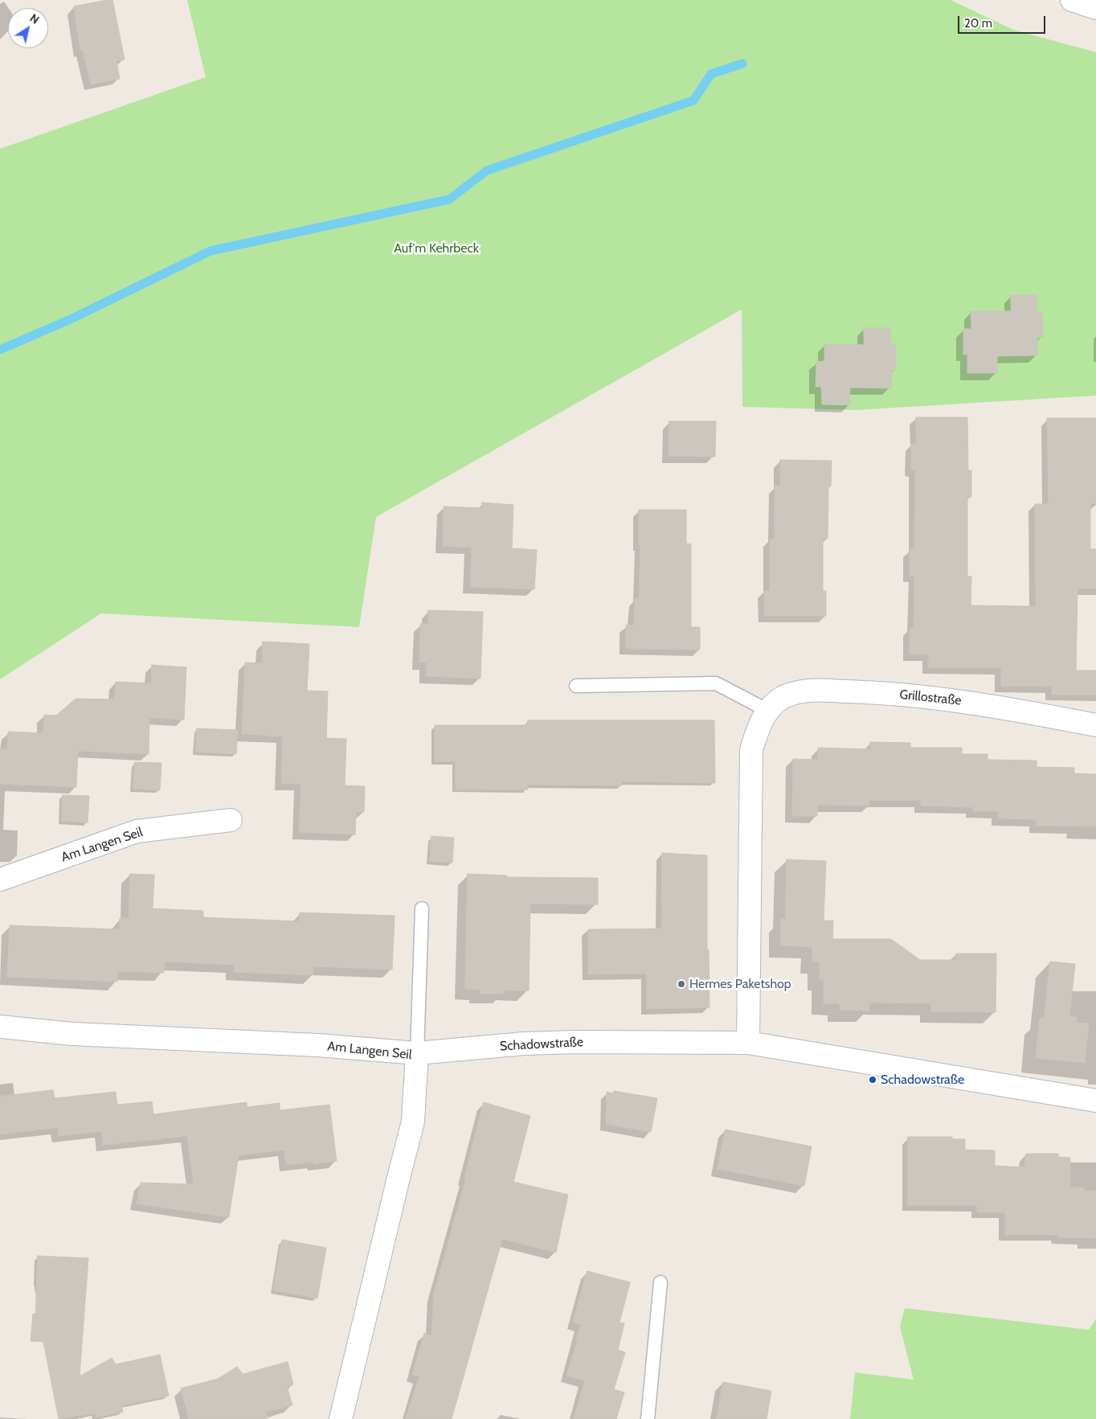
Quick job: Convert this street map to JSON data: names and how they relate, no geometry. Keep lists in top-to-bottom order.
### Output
{
  "streets": {
    "street": ["Grillostraße", "Am Langen Seil", "Schadowstraße"]
  },
  "crossings": [
    ["Grillostraße", "Schadowstraße"],
    ["Am Langen Seil", "Schadowstraße"]
  ],
  "parks": ["Auf'm Kehrbeck"],
  "places": ["Hermes Paketshop", "Schadowstraße"],
  "scale_bar": "20 m",
  "north": "top right"
}
